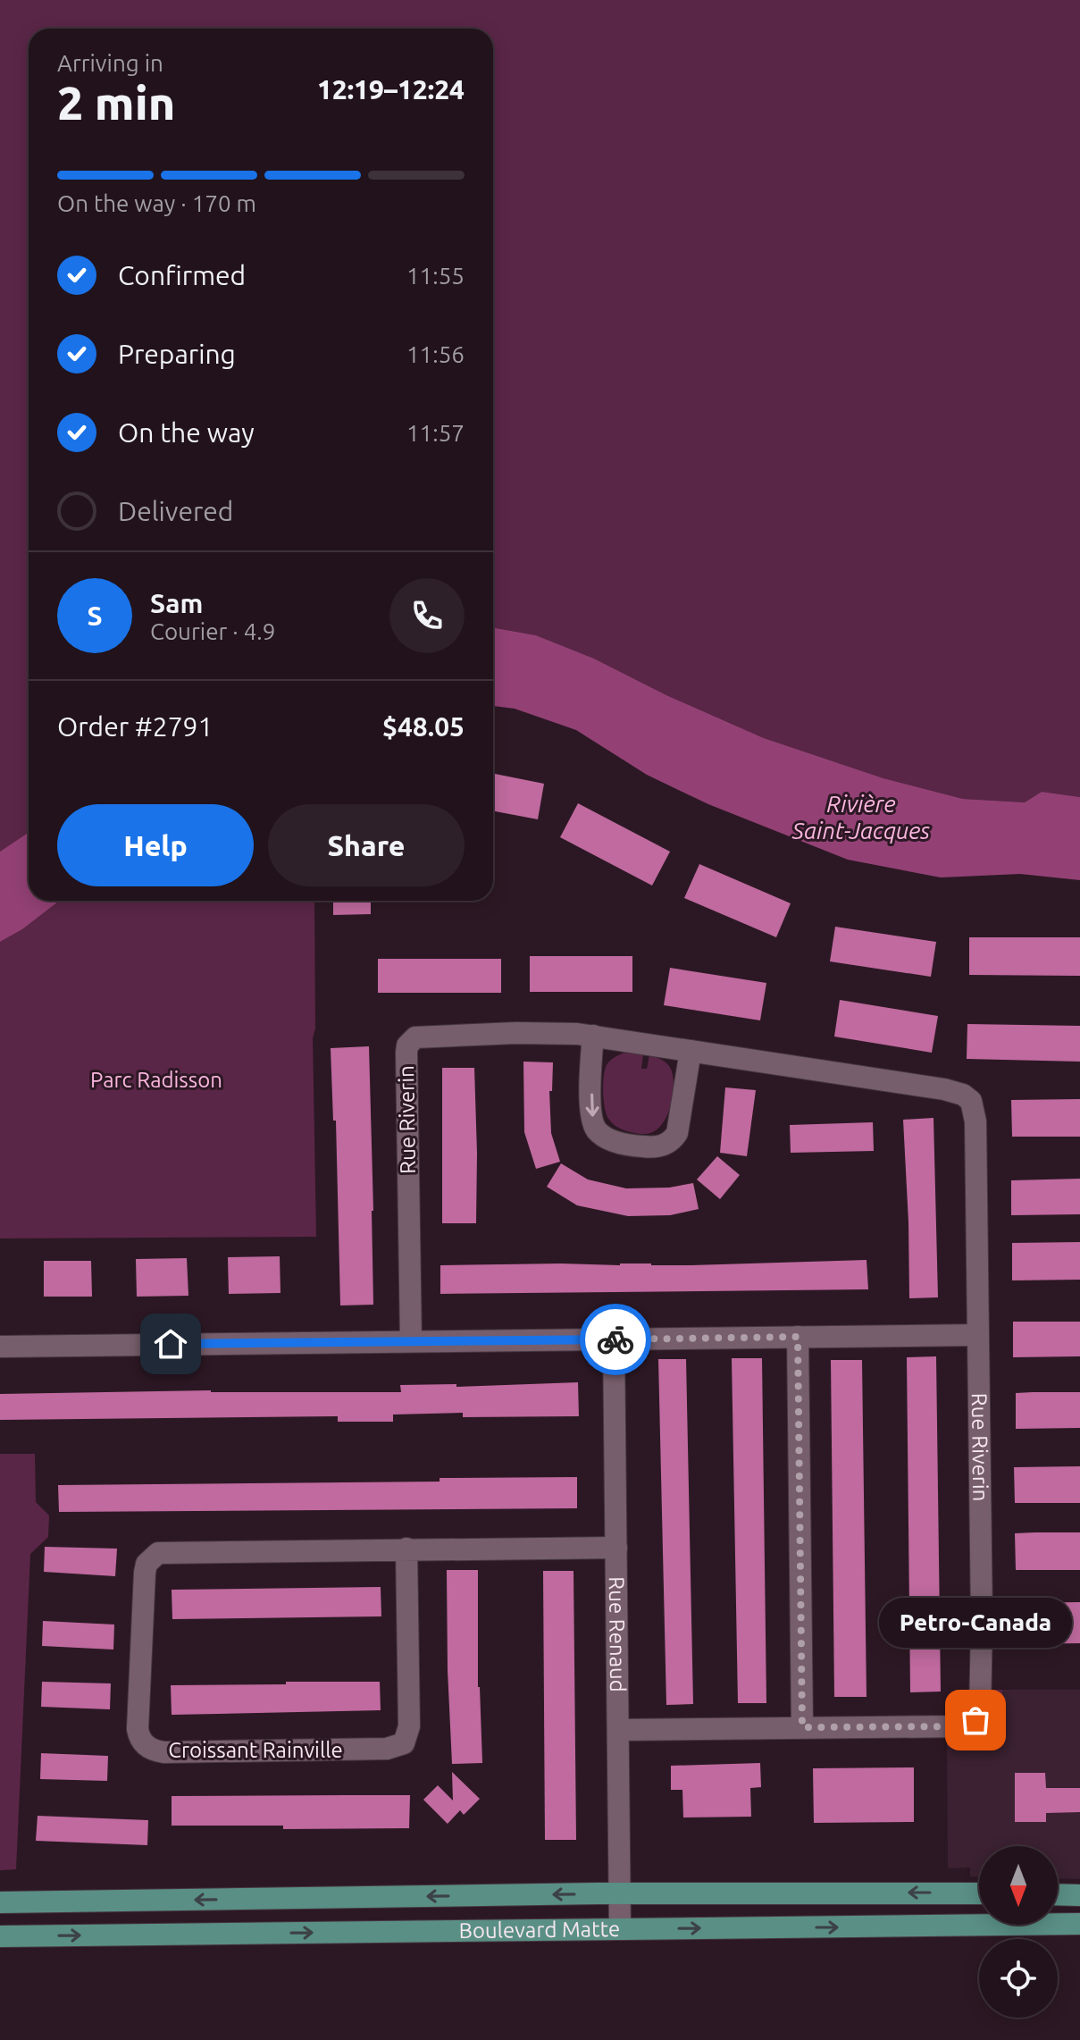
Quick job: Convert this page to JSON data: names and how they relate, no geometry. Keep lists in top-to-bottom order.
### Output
{
  "streets": {
    "main road": ["Boulevard Matte"],
    "street": ["Rue Riverin", "Rue Renaud", "Croissant Rainville"]
  },
  "crossings": [
    ["Rue Riverin", "Rue Renaud"],
    ["Rue Renaud", "Croissant Rainville"],
    ["Rue Renaud", "Boulevard Matte"]
  ],
  "water": ["Rivière Saint-Jacques"],
  "parks": ["Parc Radisson"],
  "places": ["Petro-Canada"],
  "north": "bottom",
  "page": {
    "heading": ["2 min", "Arriving in", "12:19–12:24"],
    "panel": [
      "Sam",
      "Courier · 4.9",
      "Order #2791",
      "$48.05"
    ],
    "bar": "On the way · 170 m",
    "list": [
      ["Confirmed", "11:55"],
      ["Preparing", "11:56"],
      ["On the way", "11:57"],
      "Delivered"
    ],
    "round": "S",
    "buttons": ["Help", "Share"],
    "bubble": "Petro-Canada"
  }
}
